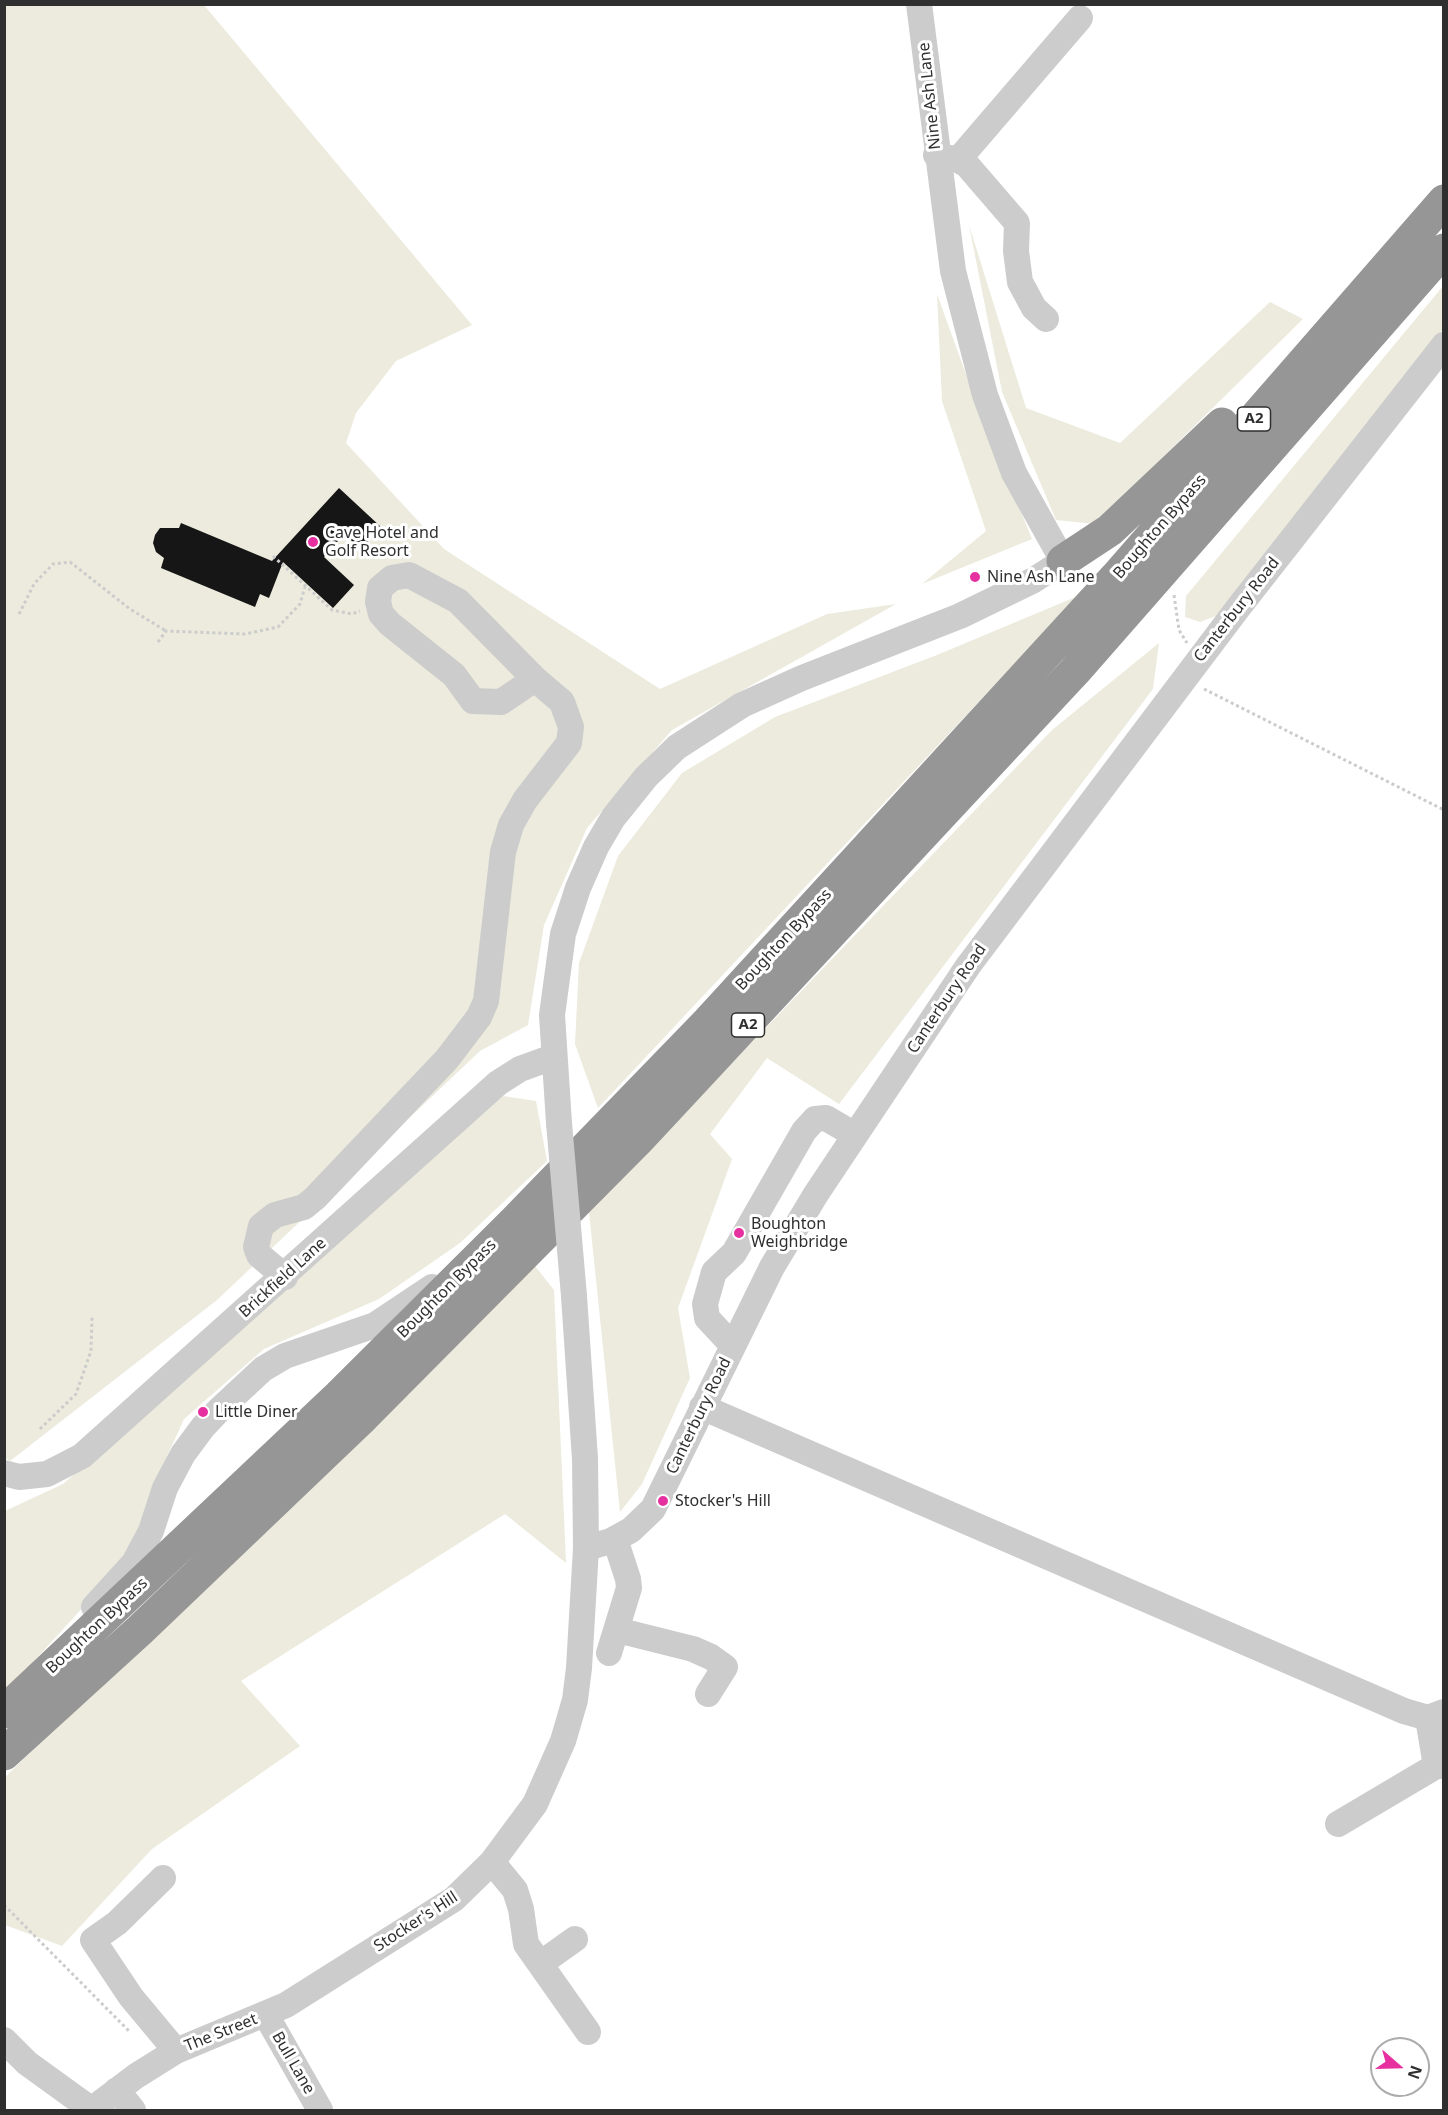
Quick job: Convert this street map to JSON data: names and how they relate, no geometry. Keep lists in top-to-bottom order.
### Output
{
  "streets": {
    "highway": ["A2", "Boughton Bypass"],
    "street": [
      "Nine Ash Lane",
      "Canterbury Road",
      "Brickfield Lane",
      "Stocker's Hill",
      "The Street",
      "Bull Lane"
    ]
  },
  "crossings": [
    ["Canterbury Road", "Stocker's Hill"],
    ["Stocker's Hill", "The Street"],
    ["The Street", "Bull Lane"]
  ],
  "places": [
    "Cave Hotel and Golf Resort",
    "Nine Ash Lane",
    "Boughton Weighbridge",
    "Little Diner",
    "Stocker's Hill"
  ],
  "north": "right"
}
